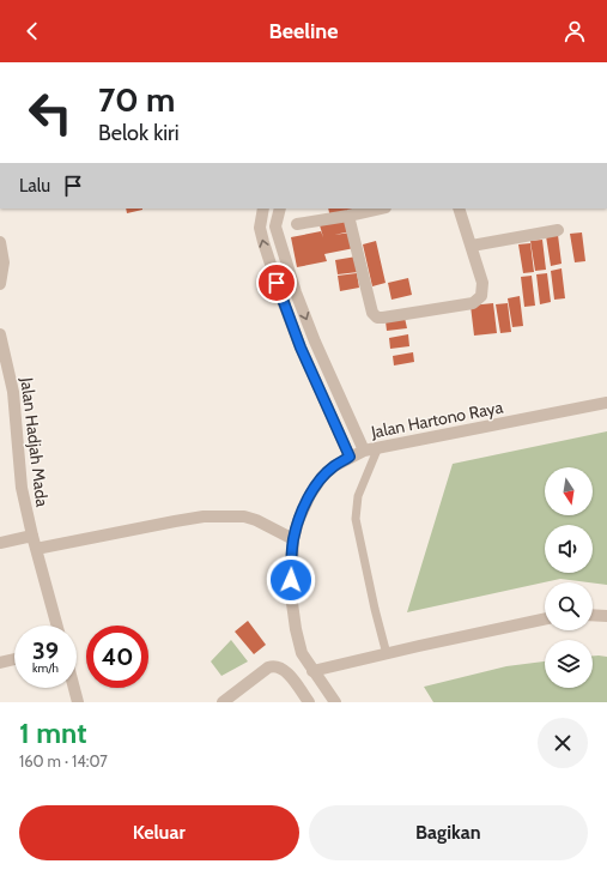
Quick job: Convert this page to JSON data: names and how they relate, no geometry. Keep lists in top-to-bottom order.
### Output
{
  "streets": {
    "street": ["Jalan Hartono Raya", "Jalan Hadjah Mada"]
  },
  "north": "bottom",
  "page": {
    "header": "Beeline",
    "turn": ["70 m", "Belok kiri"],
    "then": "Lalu",
    "speed": "39 km/h",
    "limit": "40",
    "heading": ["1 mnt", "160 m · 14:07"],
    "buttons": ["Keluar", "Bagikan"]
  }
}
